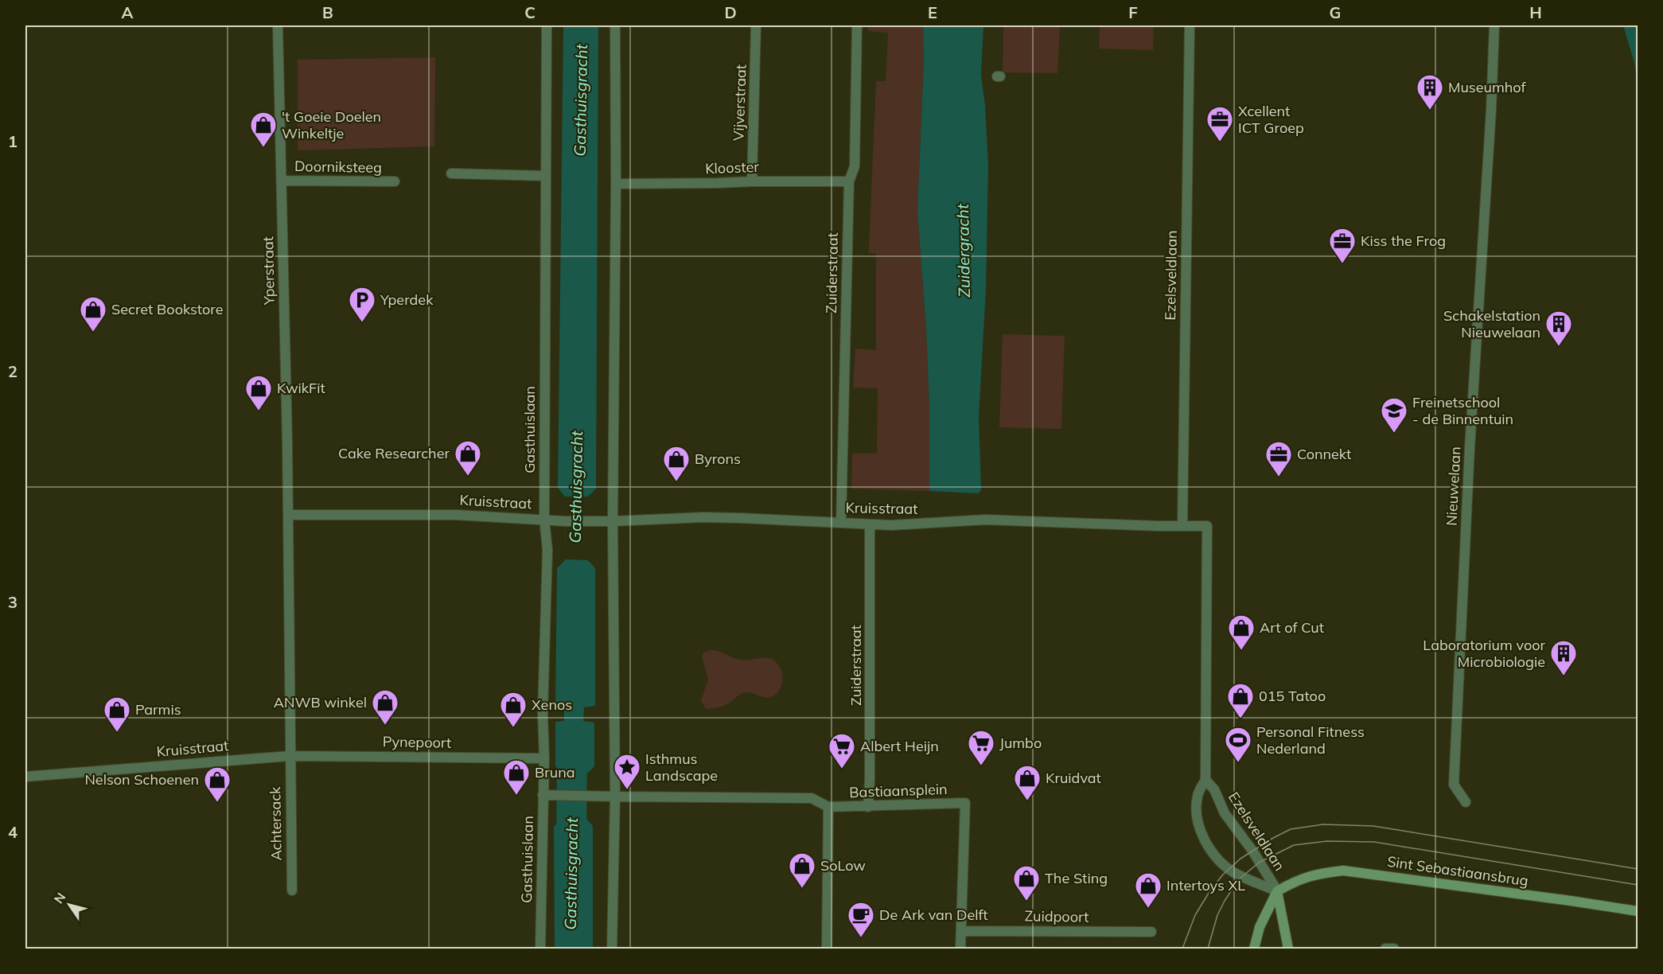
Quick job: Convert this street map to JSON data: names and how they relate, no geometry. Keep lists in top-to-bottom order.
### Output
{
  "streets": {
    "main road": ["Sint Sebastiaansbrug"],
    "street": [
      "Vijverstraat",
      "Doorniksteeg",
      "Klooster",
      "Yperstraat",
      "Zuiderstraat",
      "Ezelsveldlaan",
      "Gasthuislaan",
      "Nieuwelaan",
      "Kruisstraat",
      "Pynepoort",
      "Bastiaansplein",
      "Achtersack",
      "Zuidpoort"
    ]
  },
  "crossings": [
    ["Vijverstraat", "Klooster"],
    ["Doorniksteeg", "Yperstraat"],
    ["Klooster", "Zuiderstraat"],
    ["Yperstraat", "Kruisstraat"],
    ["Zuiderstraat", "Kruisstraat"],
    ["Zuiderstraat", "Bastiaansplein"],
    ["Ezelsveldlaan", "Kruisstraat"],
    ["Ezelsveldlaan", "Sint Sebastiaansbrug"],
    ["Gasthuislaan", "Kruisstraat"],
    ["Gasthuislaan", "Pynepoort"],
    ["Kruisstraat", "Pynepoort"],
    ["Kruisstraat", "Achtersack"],
    ["Pynepoort", "Achtersack"],
    ["Bastiaansplein", "Zuidpoort"]
  ],
  "water": ["Gasthuisgracht", "Zuidergracht"],
  "places": {
    "building": ["Museumhof", "Schakelstation Nieuwelaan", "Laboratorium voor Microbiologie"],
    "office": ["Xcellent ICT Groep", "Kiss the Frog", "Connekt"],
    "shop": [
      "'t Goeie Doelen Winkeltje",
      "Secret Bookstore",
      "KwikFit",
      "Cake Researcher",
      "Byrons",
      "Art of Cut",
      "015 Tatoo",
      "ANWB winkel",
      "Xenos",
      "Parmis",
      "Bruna",
      "Kruidvat",
      "Nelson Schoenen",
      "SoLow",
      "The Sting",
      "Intertoys XL"
    ],
    "parking": ["Yperdek"],
    "school or university": ["Freinetschool - de Binnentuin"],
    "sports": ["Personal Fitness Nederland"],
    "supermarket": ["Jumbo", "Albert Heijn"],
    "place": ["Isthmus Landscape"],
    "cafe": ["De Ark van Delft"]
  },
  "north": "top left",
  "grid": {
    "columns": [
      "A",
      "B",
      "C",
      "D",
      "E",
      "F",
      "G",
      "H"
    ],
    "rows": [
      "1",
      "2",
      "3",
      "4"
    ]
  }
}
